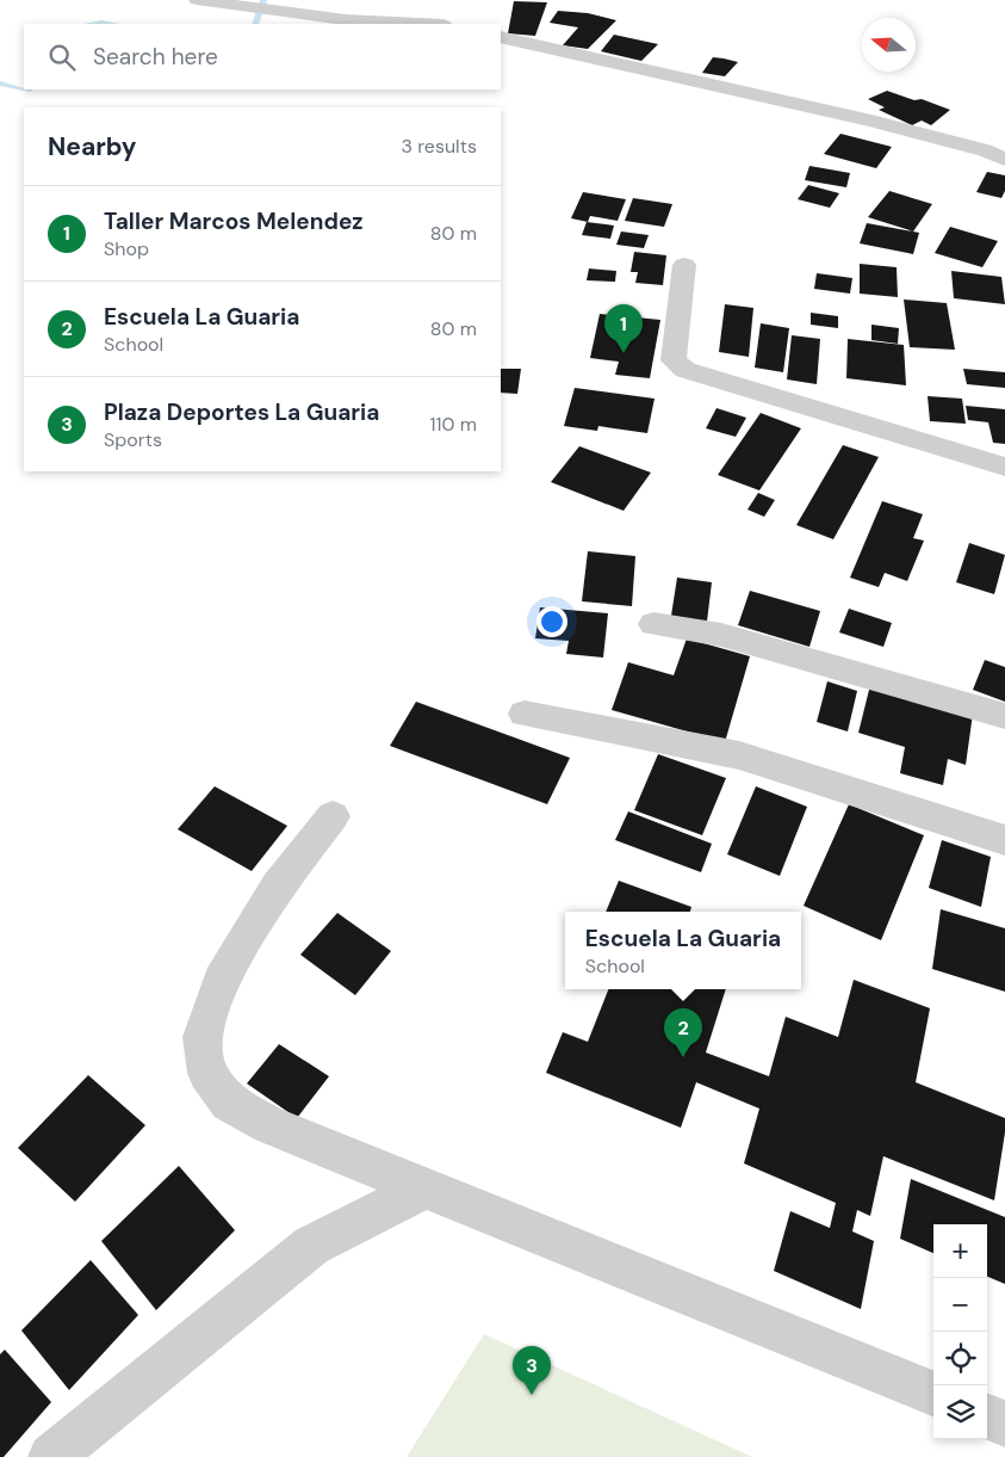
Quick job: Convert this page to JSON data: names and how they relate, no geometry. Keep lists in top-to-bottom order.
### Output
{
  "north": "left",
  "page": {
    "search": "Search here",
    "heading": ["Nearby", "3 results"],
    "list": [
      {
        "mark": "1",
        "name": "Taller Marcos Melendez",
        "note": "Shop",
        "value": "80 m"
      },
      {
        "mark": "2",
        "name": "Escuela La Guaria",
        "note": "School",
        "value": "80 m"
      },
      {
        "mark": "3",
        "name": "Plaza Deportes La Guaria",
        "note": "Sports",
        "value": "110 m"
      }
    ],
    "pins": ["1", "2", "3"],
    "popup": ["Escuela La Guaria", "School"],
    "map_buttons": ["+", "−"]
  }
}
